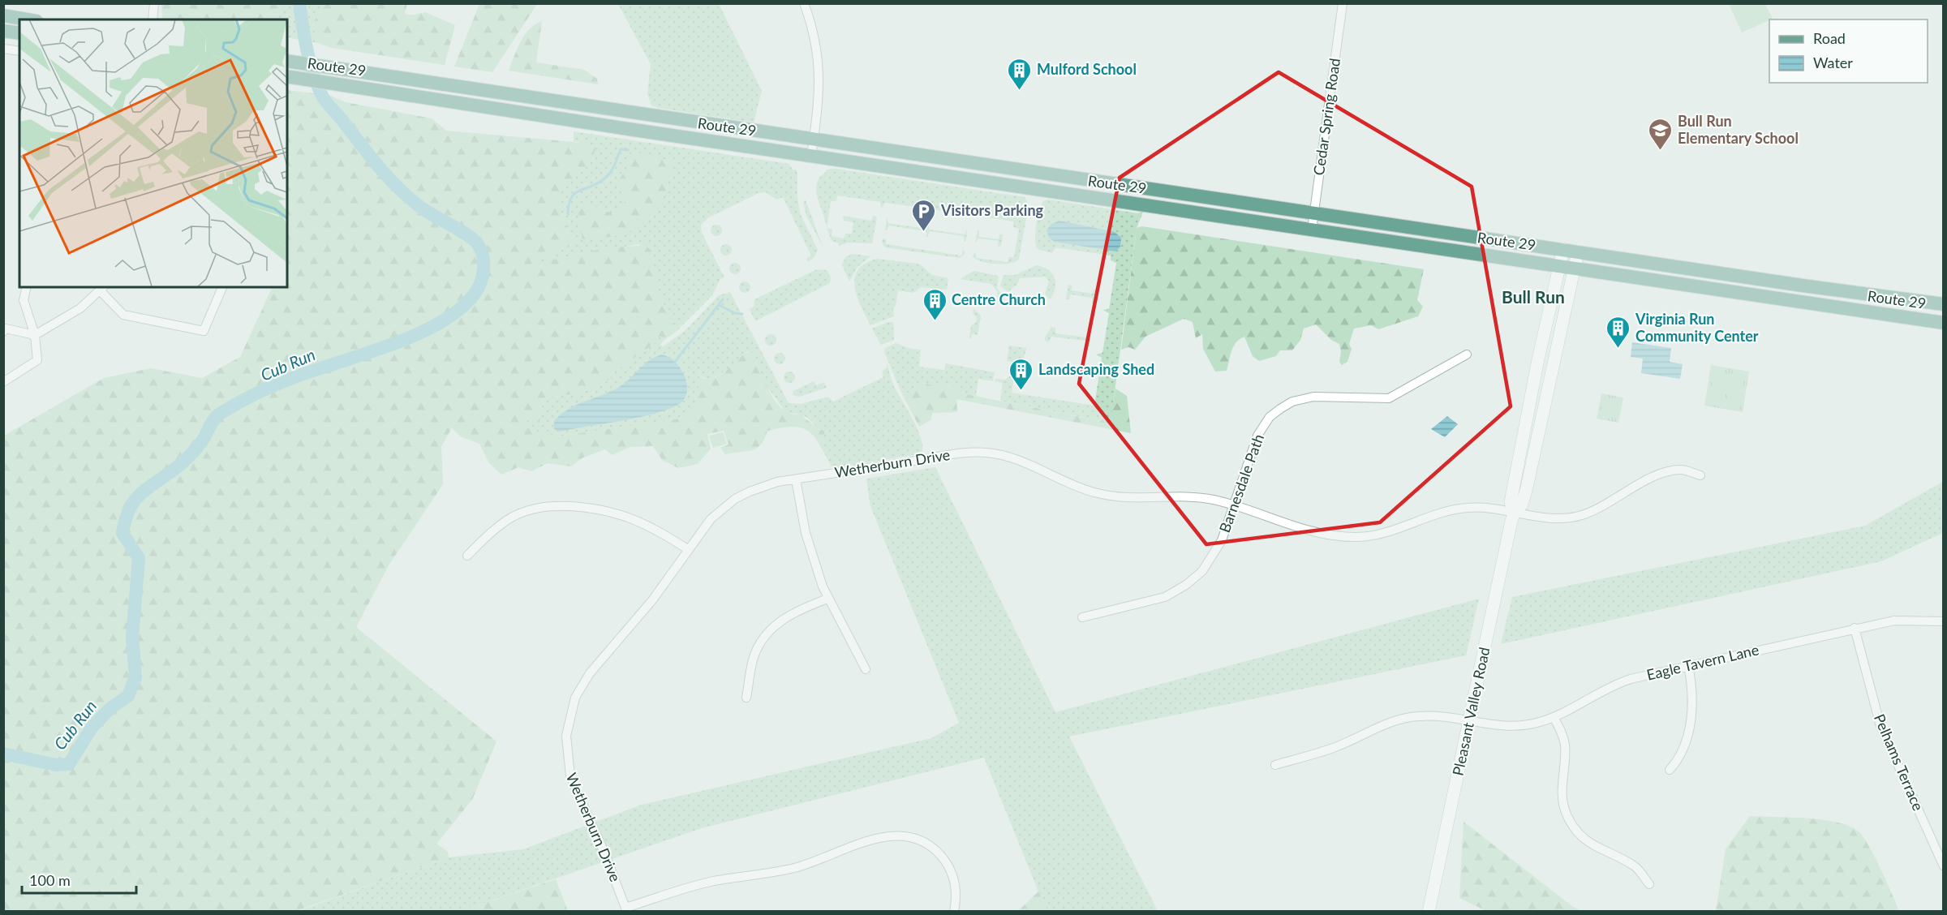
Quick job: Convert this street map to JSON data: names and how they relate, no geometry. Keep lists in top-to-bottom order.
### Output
{
  "streets": {
    "main road": ["Route 29", "Pleasant Valley Road"],
    "street": [
      "Cedar Spring Road",
      "Wetherburn Drive",
      "Barnesdale Path",
      "Eagle Tavern Lane",
      "Pelhams Terrace"
    ]
  },
  "crossings": [
    ["Route 29", "Cedar Spring Road"],
    ["Route 29", "Pleasant Valley Road"],
    ["Wetherburn Drive", "Barnesdale Path"],
    ["Wetherburn Drive", "Pleasant Valley Road"],
    ["Eagle Tavern Lane", "Pleasant Valley Road"],
    ["Eagle Tavern Lane", "Pelhams Terrace"]
  ],
  "districts": ["Bull Run"],
  "water": ["Cub Run"],
  "places": {
    "building": [
      "Mulford School",
      "Centre Church",
      "Virginia Run Community Center",
      "Landscaping Shed"
    ],
    "school or university": ["Bull Run Elementary School"],
    "parking": ["Visitors Parking"]
  },
  "legend": ["Road", "Water"],
  "scale_bar": "100 m"
}
